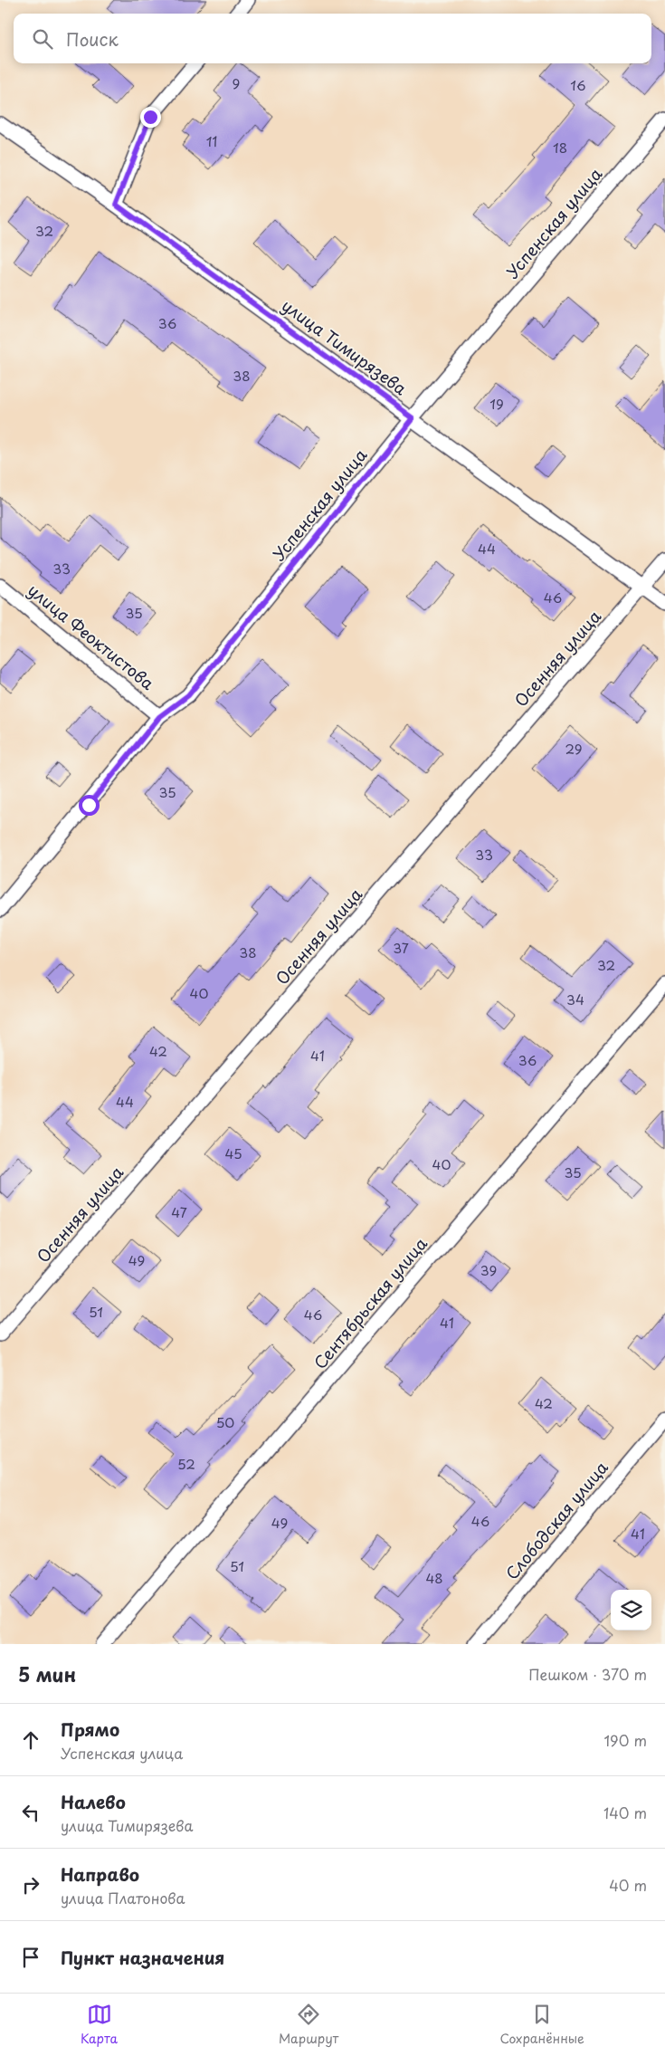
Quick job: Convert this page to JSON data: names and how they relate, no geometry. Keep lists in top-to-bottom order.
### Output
{
  "streets": {
    "street": [
      "Успенская улица",
      "улица Тимирязева",
      "улица Феоктистова",
      "Осенняя улица",
      "Сентябрьская улица",
      "Слободская улица"
    ]
  },
  "crossings": [
    ["Успенская улица", "улица Тимирязева"],
    ["Успенская улица", "улица Феоктистова"],
    ["улица Тимирязева", "Осенняя улица"]
  ],
  "house_numbers": [
    "9",
    "16",
    "11",
    "18",
    "32",
    "36",
    "38",
    "19",
    "44",
    "33",
    "46",
    "35",
    "29",
    "35",
    "33",
    "37",
    "38",
    "32",
    "40",
    "34",
    "42",
    "41",
    "36",
    "44",
    "45",
    "40",
    "35",
    "47",
    "49",
    "39",
    "51",
    "46",
    "41",
    "42",
    "50",
    "52",
    "46",
    "49",
    "41",
    "51",
    "48"
  ],
  "page": {
    "search": "Поиск",
    "heading": ["5 мин", "Пешком · 370 m"],
    "list": [
      ["Прямо", "Успенская улица", "190 m"],
      ["Налево", "улица Тимирязева", "140 m"],
      ["Направо", "улица Платонова", "40 m"],
      "Пункт назначения"
    ],
    "nav": ["Карта", "Маршрут", "Сохранённые"]
  }
}
